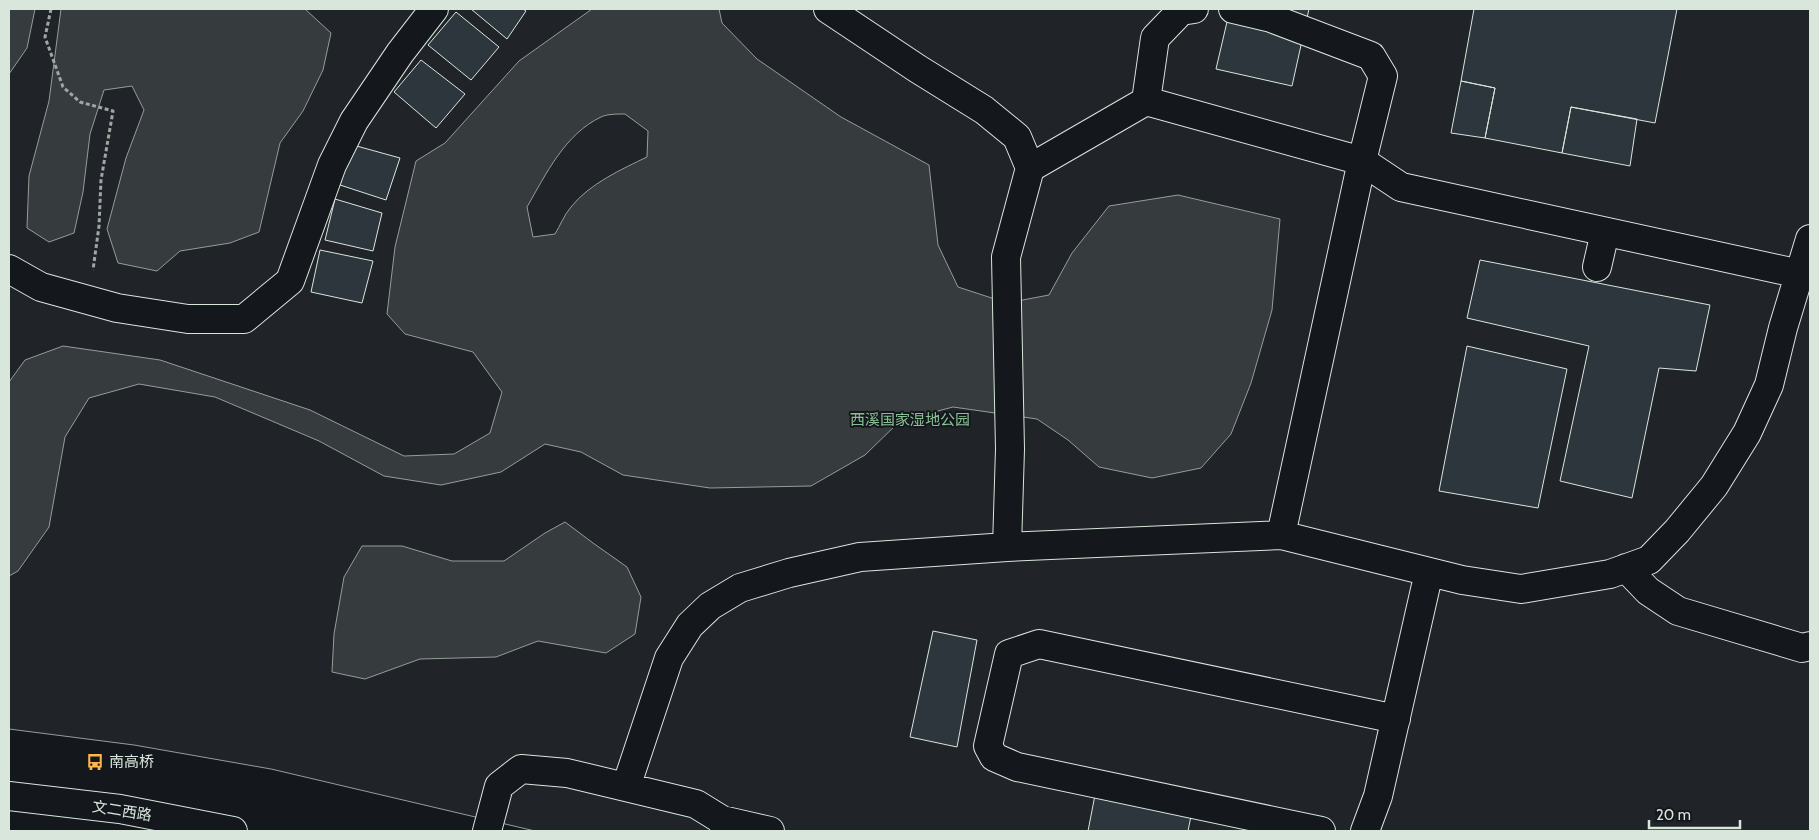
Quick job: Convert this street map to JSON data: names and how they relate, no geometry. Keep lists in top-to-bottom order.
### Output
{
  "streets": {
    "street": ["文二西路"]
  },
  "parks": ["西溪国家湿地公园"],
  "places": {
    "bus stop": ["南高桥"]
  },
  "scale_bar": "20 m"
}
